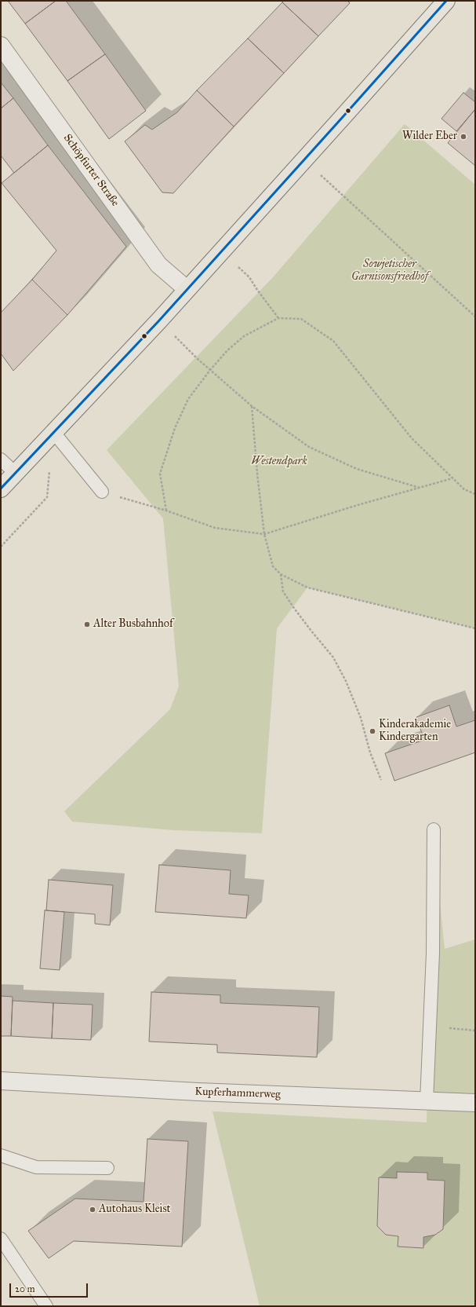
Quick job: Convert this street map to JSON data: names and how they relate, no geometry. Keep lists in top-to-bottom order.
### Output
{
  "streets": {
    "street": ["Schöpfurter Straße", "Kupferhammerweg"]
  },
  "parks": ["Sowjetischer Garnisonsfriedhof", "Westendpark"],
  "places": [
    "Wilder Eber",
    "Alter Busbahnhof",
    "Kinderakademie Kindergarten",
    "Autohaus Kleist"
  ],
  "scale_bar": "20 m"
}
